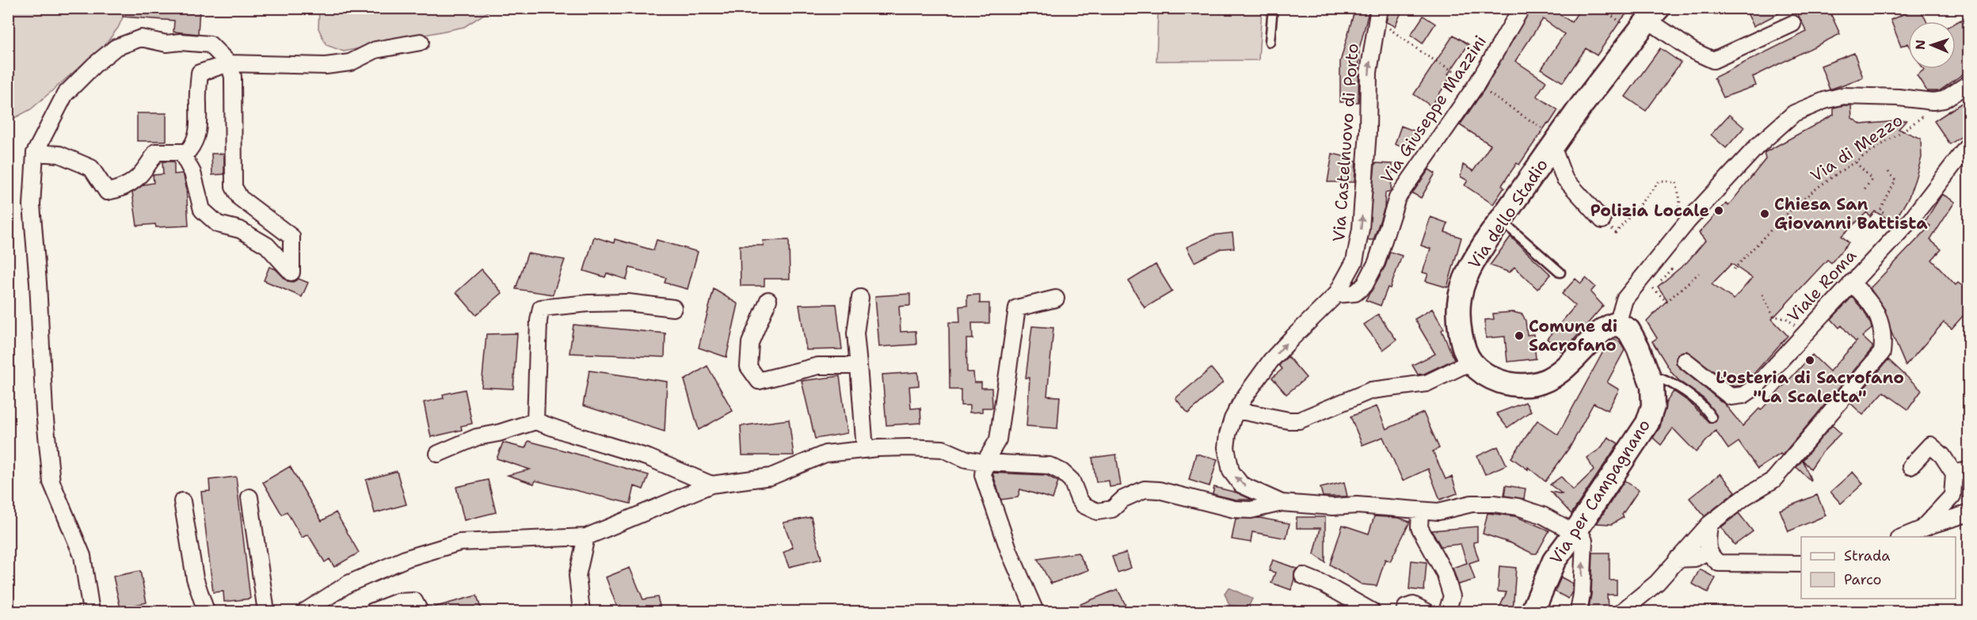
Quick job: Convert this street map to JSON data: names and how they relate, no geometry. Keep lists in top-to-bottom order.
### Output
{
  "streets": {
    "street": [
      "Via Giuseppe Mazzini",
      "Via Castelnuovo di Porto",
      "Via dello Stadio",
      "Viale Roma",
      "Via per Campagnano"
    ],
    "path": ["Via di Mezzo"]
  },
  "crossings": [
    ["Via Giuseppe Mazzini", "Via Castelnuovo di Porto"],
    ["Via Castelnuovo di Porto", "Via per Campagnano"],
    ["Via dello Stadio", "Via per Campagnano"]
  ],
  "one_way": ["Via Castelnuovo di Porto"],
  "places": [
    "Polizia Locale",
    "Chiesa San Giovanni Battista",
    "Comune di Sacrofano",
    "L'osteria di Sacrofano \"La Scaletta\""
  ],
  "legend": ["Strada", "Parco"],
  "north": "left"
}
